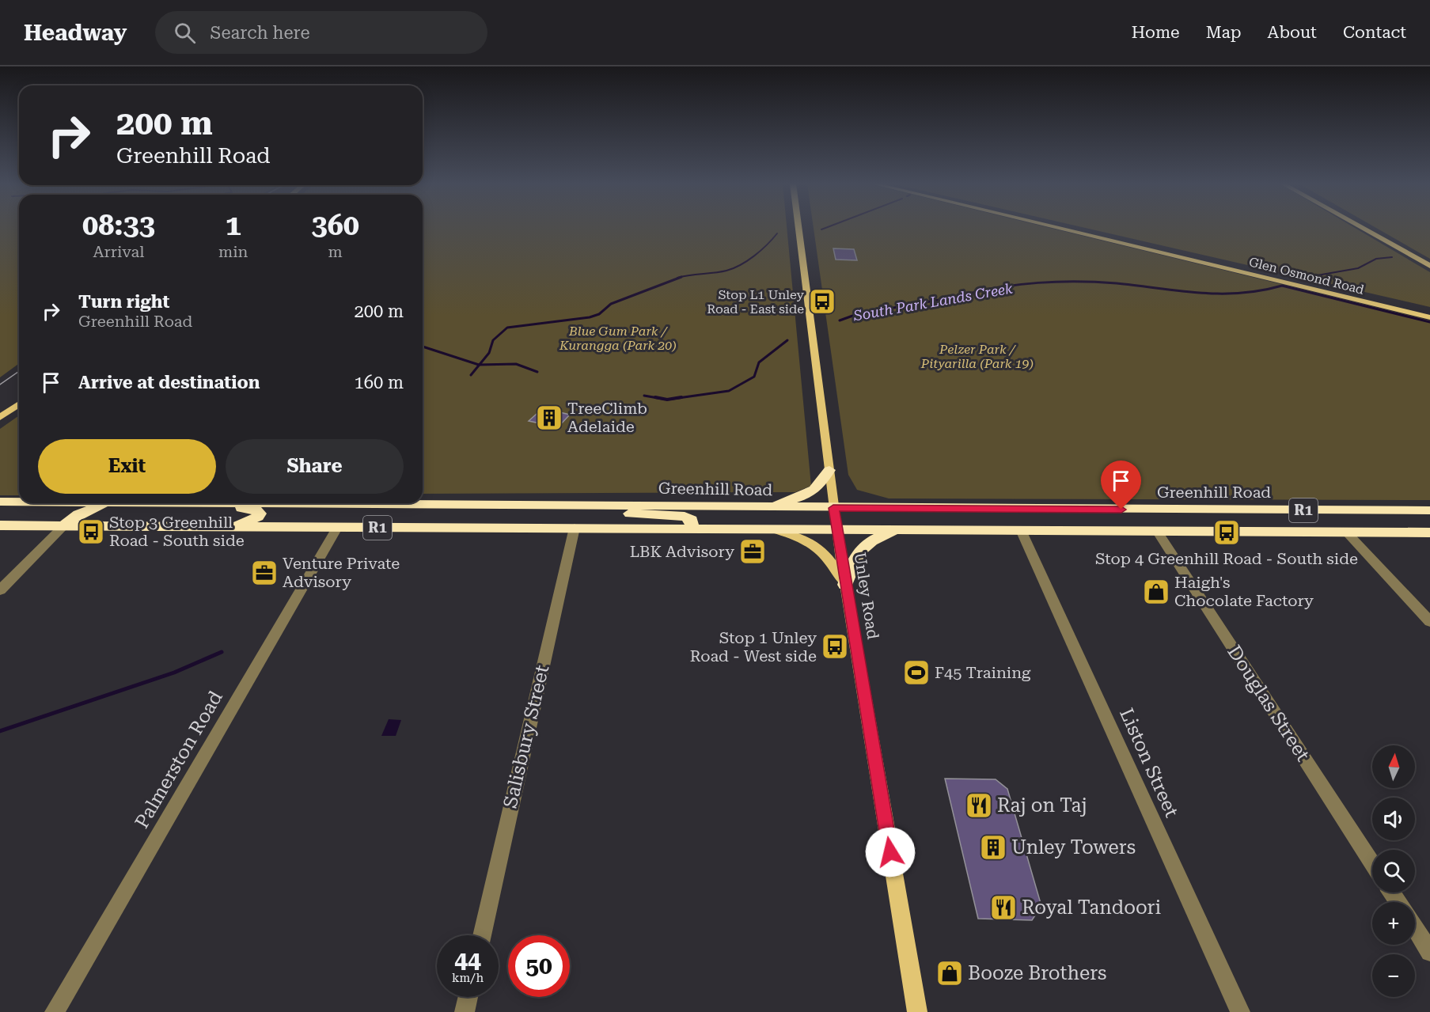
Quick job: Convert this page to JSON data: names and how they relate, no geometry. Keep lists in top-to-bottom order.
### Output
{
  "streets": {
    "highway": ["Greenhill Road", "R1"],
    "main road": ["Glen Osmond Road", "Unley Road"],
    "street": [
      "Douglas Street",
      "Salisbury Street",
      "Palmerston Road",
      "Liston Street"
    ]
  },
  "crossings": [
    ["Greenhill Road", "Unley Road"],
    ["R1", "Unley Road"],
    ["R1", "Douglas Street"],
    ["R1", "Salisbury Street"],
    ["R1", "Palmerston Road"],
    ["R1", "Liston Street"]
  ],
  "water": ["South Park Lands Creek"],
  "parks": ["Blue Gum Park / Kurangga (Park 20)", "Pelzer Park / Pityarilla (Park 19)"],
  "places": {
    "bus stop": [
      "Stop L1 Unley Road - East side",
      "Stop 3 Greenhill Road - South side",
      "Stop 4 Greenhill Road - South side",
      "Stop 1 Unley Road - West side"
    ],
    "building": ["TreeClimb Adelaide", "Unley Towers"],
    "office": ["LBK Advisory", "Venture Private Advisory"],
    "shop": ["Haigh's Chocolate Factory", "Booze Brothers"],
    "sports": ["F45 Training"],
    "restaurant": ["Raj on Taj", "Royal Tandoori"]
  },
  "north": "top",
  "page": {
    "header": "Headway",
    "search": "Search here",
    "nav": [
      "Home",
      "Map",
      "About",
      "Contact"
    ],
    "turn": ["200 m", "Greenhill Road"],
    "eta": [
      "08:33",
      "Arrival",
      "1",
      "min",
      "360",
      "m"
    ],
    "list": [
      {
        "name": "Turn right",
        "note": "Greenhill Road",
        "value": "200 m"
      },
      {
        "name": "Arrive at destination",
        "value": "160 m"
      }
    ],
    "buttons": ["Exit", "Share"],
    "map_buttons": ["+", "−"],
    "speed": "44 km/h",
    "limit": "50"
  }
}
